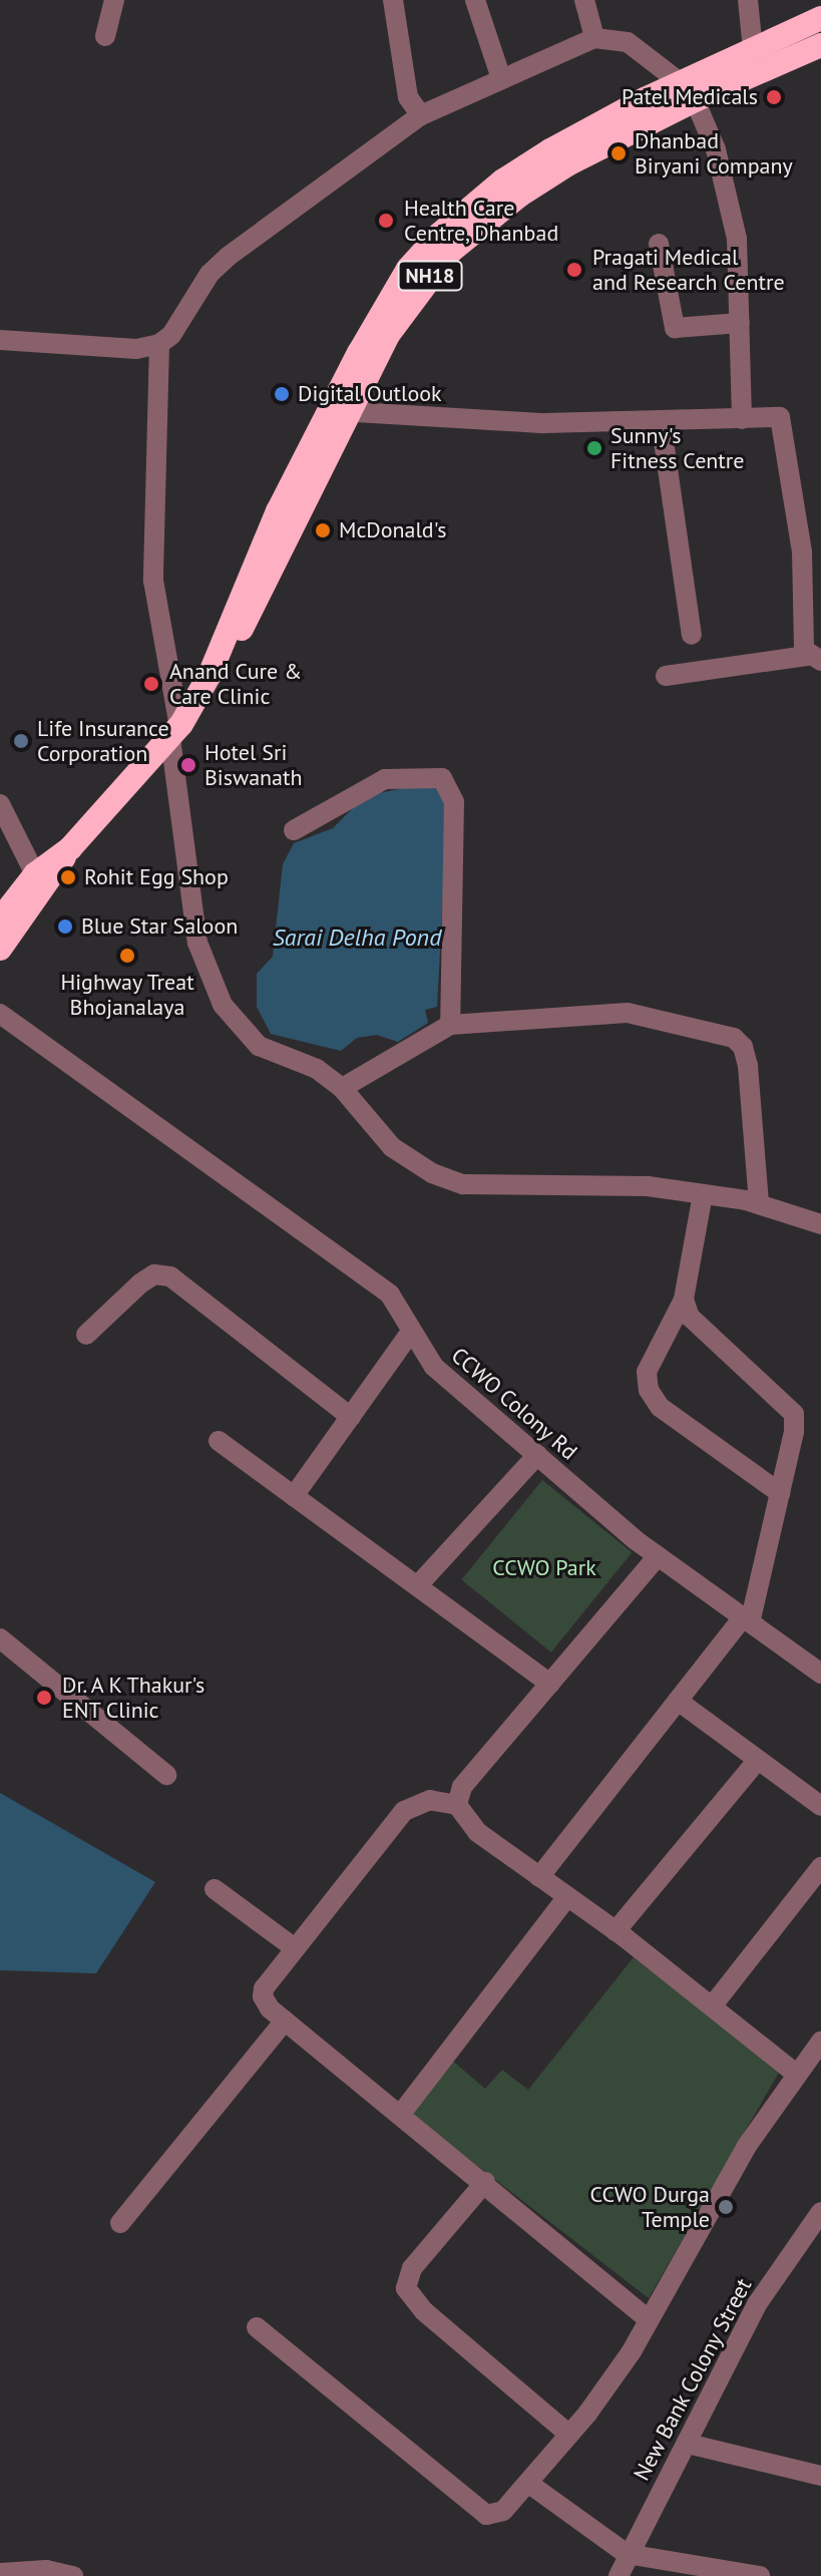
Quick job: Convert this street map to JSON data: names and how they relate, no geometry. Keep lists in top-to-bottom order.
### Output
{
  "streets": {
    "highway": ["NH18"],
    "street": ["CCWO Colony Rd", "New Bank Colony Street"]
  },
  "water": ["Sarai Delha Pond"],
  "parks": ["CCWO Park"],
  "places": [
    "Patel Medicals",
    "Dhanbad Biryani Company",
    "Health Care Centre, Dhanbad",
    "Pragati Medical and Research Centre",
    "Digital Outlook",
    "Sunny's Fitness Centre",
    "McDonald's",
    "Anand Cure & Care Clinic",
    "Life Insurance Corporation",
    "Hotel Sri Biswanath",
    "Rohit Egg Shop",
    "Blue Star Saloon",
    "Highway Treat Bhojanalaya",
    "Dr. A K Thakur's ENT Clinic",
    "CCWO Durga Temple"
  ]
}
